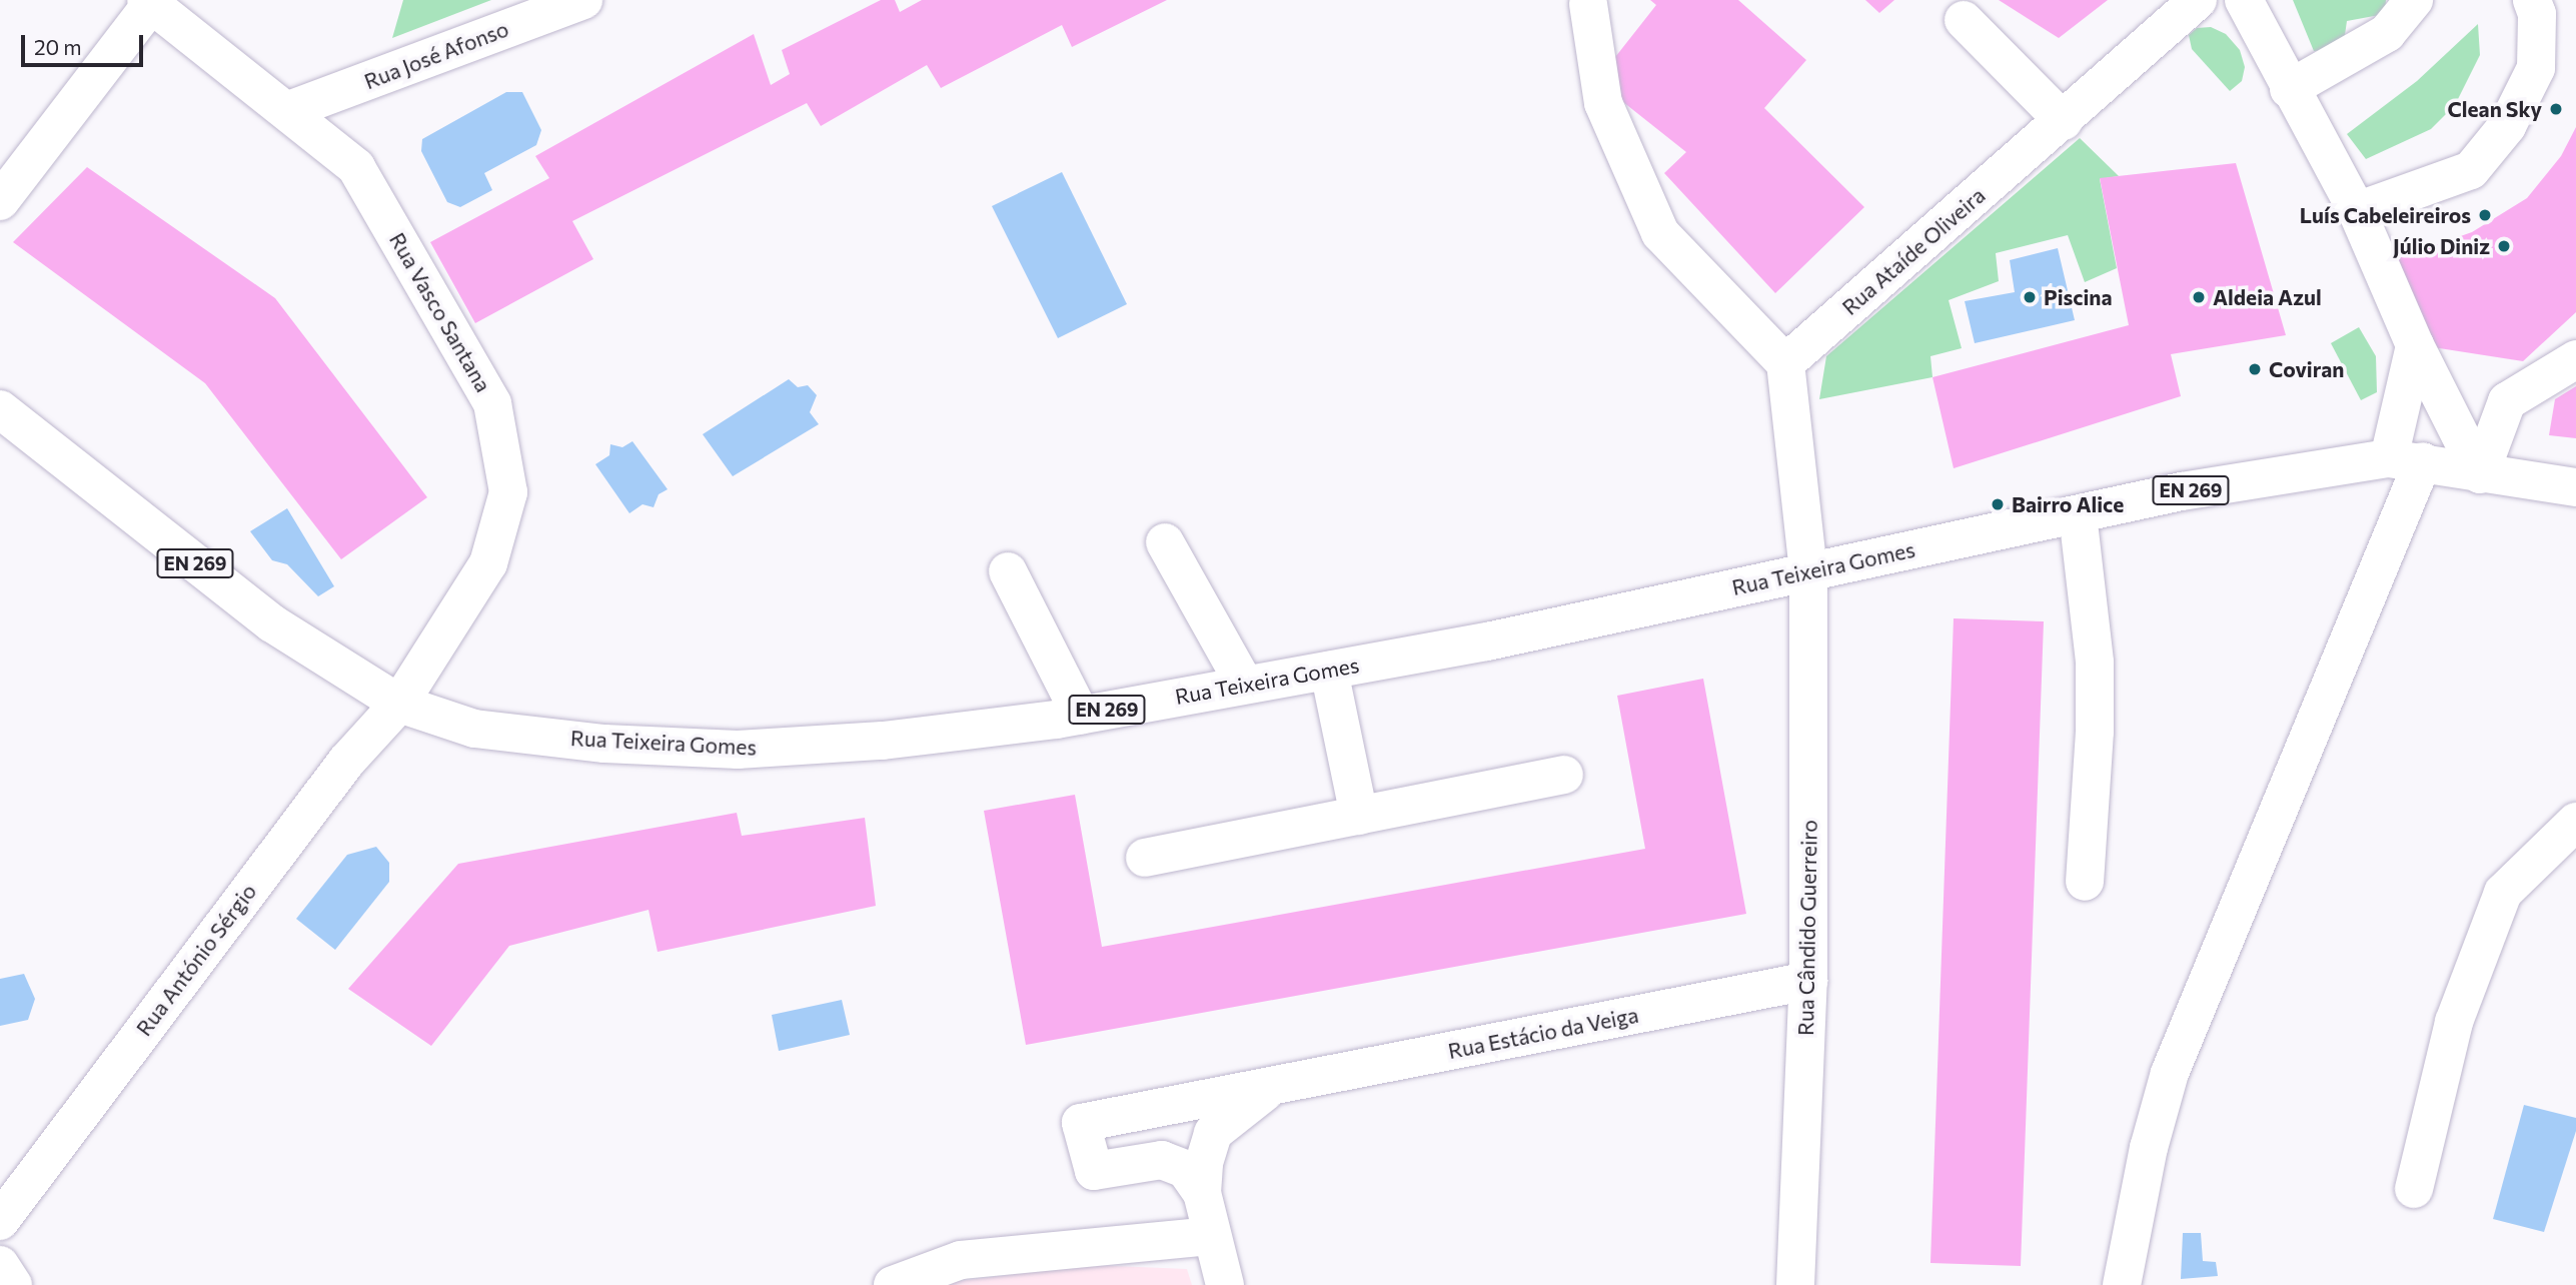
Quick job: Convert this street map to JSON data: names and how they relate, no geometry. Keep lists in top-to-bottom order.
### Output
{
  "streets": {
    "street": [
      "Rua José Afonso",
      "Rua Ataíde Oliveira",
      "Rua Vasco Santana",
      "EN 269",
      "Rua Teixeira Gomes",
      "Rua Cândido Guerreiro",
      "Rua António Sérgio",
      "Rua Estácio da Veiga"
    ]
  },
  "crossings": [
    ["Rua José Afonso", "Rua Vasco Santana"],
    ["Rua Vasco Santana", "Rua Teixeira Gomes"],
    ["Rua Vasco Santana", "Rua António Sérgio"],
    ["Rua Teixeira Gomes", "Rua Cândido Guerreiro"],
    ["Rua Teixeira Gomes", "Rua António Sérgio"],
    ["Rua Cândido Guerreiro", "Rua Estácio da Veiga"]
  ],
  "places": [
    "Clean Sky",
    "Luís Cabeleireiros",
    "Júlio Diniz",
    "Piscina",
    "Aldeia Azul",
    "Coviran",
    "Bairro Alice"
  ],
  "scale_bar": "20 m"
}
